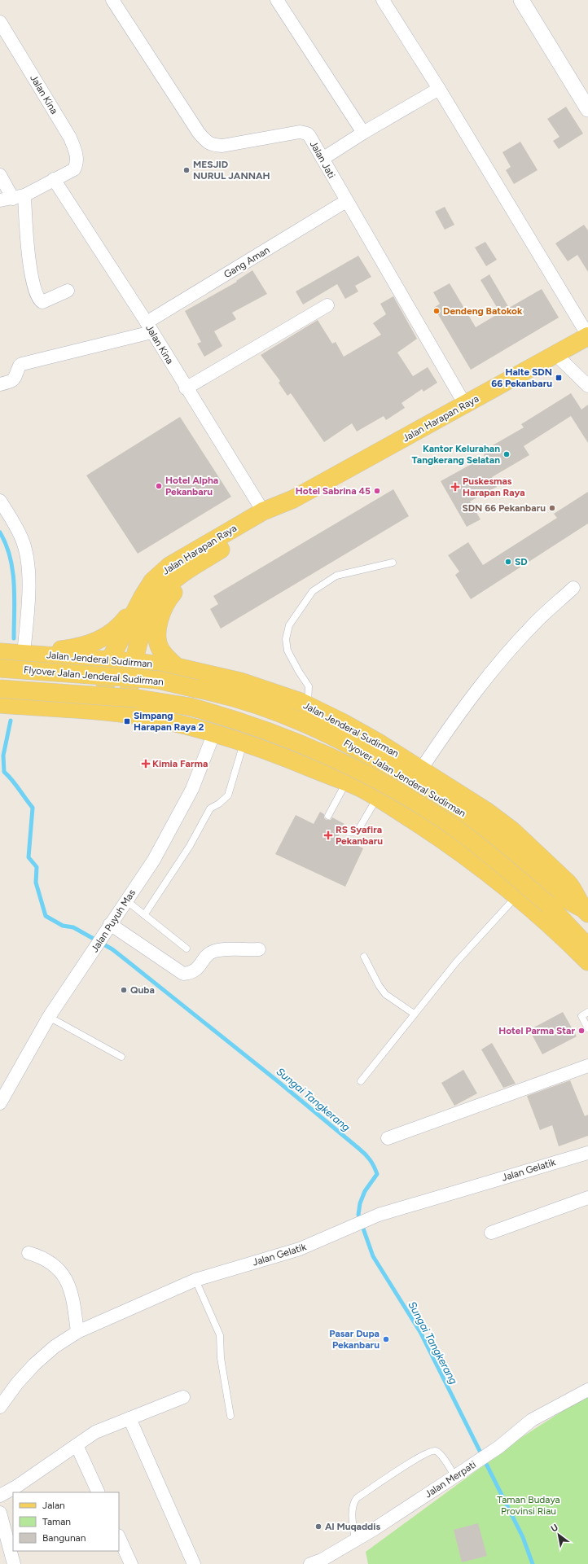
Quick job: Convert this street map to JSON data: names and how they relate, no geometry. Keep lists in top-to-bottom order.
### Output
{
  "streets": {
    "main road": ["Jalan Harapan Raya", "Jalan Jenderal Sudirman", "Flyover Jalan Jenderal Sudirman"],
    "street": [
      "Jalan Kina",
      "Jalan Jati",
      "Gang Aman",
      "Jalan Puyuh Mas",
      "Jalan Gelatik",
      "Jalan Merpati"
    ]
  },
  "crossings": [
    ["Jalan Kina", "Gang Aman"],
    ["Jalan Kina", "Jalan Harapan Raya"],
    ["Jalan Jati", "Gang Aman"],
    ["Jalan Jati", "Jalan Harapan Raya"],
    ["Jalan Harapan Raya", "Jalan Jenderal Sudirman"]
  ],
  "water": ["Sungai Tangkerang"],
  "parks": ["Taman Budaya Provinsi Riau"],
  "places": {
    "other": [
      "MESJID NURUL JANNAH",
      "Dendeng Batokok",
      "Kantor Kelurahan Tangkerang Selatan",
      "Hotel Alpha Pekanbaru",
      "Hotel Sabrina 45",
      "SDN 66 Pekanbaru",
      "SD",
      "Quba",
      "Hotel Parma Star",
      "Pasar Dupa Pekanbaru",
      "Al Muqaddis"
    ],
    "transit": ["Halte SDN 66 Pekanbaru", "Simpang Harapan Raya 2"],
    "health": ["Puskesmas Harapan Raya", "Kimia Farma", "RS Syafira Pekanbaru"]
  },
  "legend": ["Jalan", "Taman", "Bangunan"],
  "north": "top left"
}
